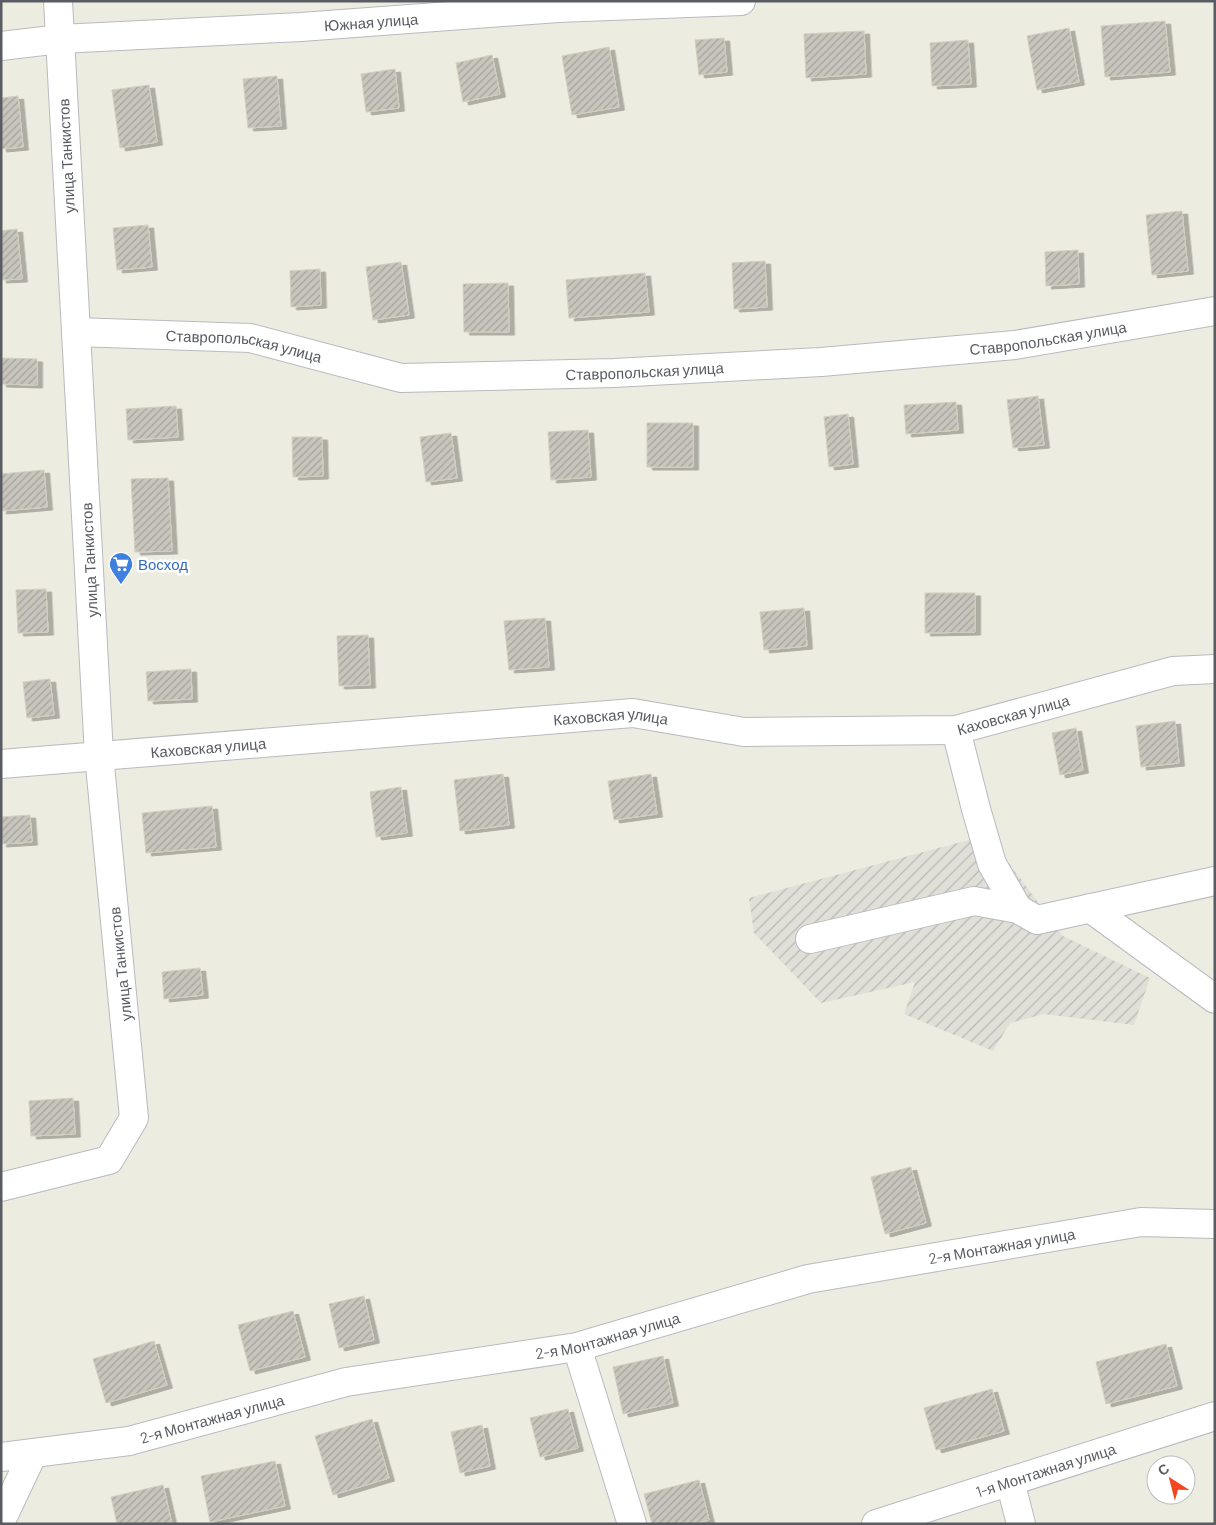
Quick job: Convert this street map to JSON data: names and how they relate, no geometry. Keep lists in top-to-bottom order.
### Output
{
  "streets": {
    "street": [
      "Южная улица",
      "улица Танкистов",
      "Ставропольская улица",
      "Каховская улица",
      "2-я Монтажная улица",
      "1-я Монтажная улица"
    ]
  },
  "crossings": [
    ["Южная улица", "улица Танкистов"],
    ["улица Танкистов", "Ставропольская улица"],
    ["улица Танкистов", "Каховская улица"]
  ],
  "places": {
    "supermarket": ["Восход"]
  },
  "north": "top left"
}
